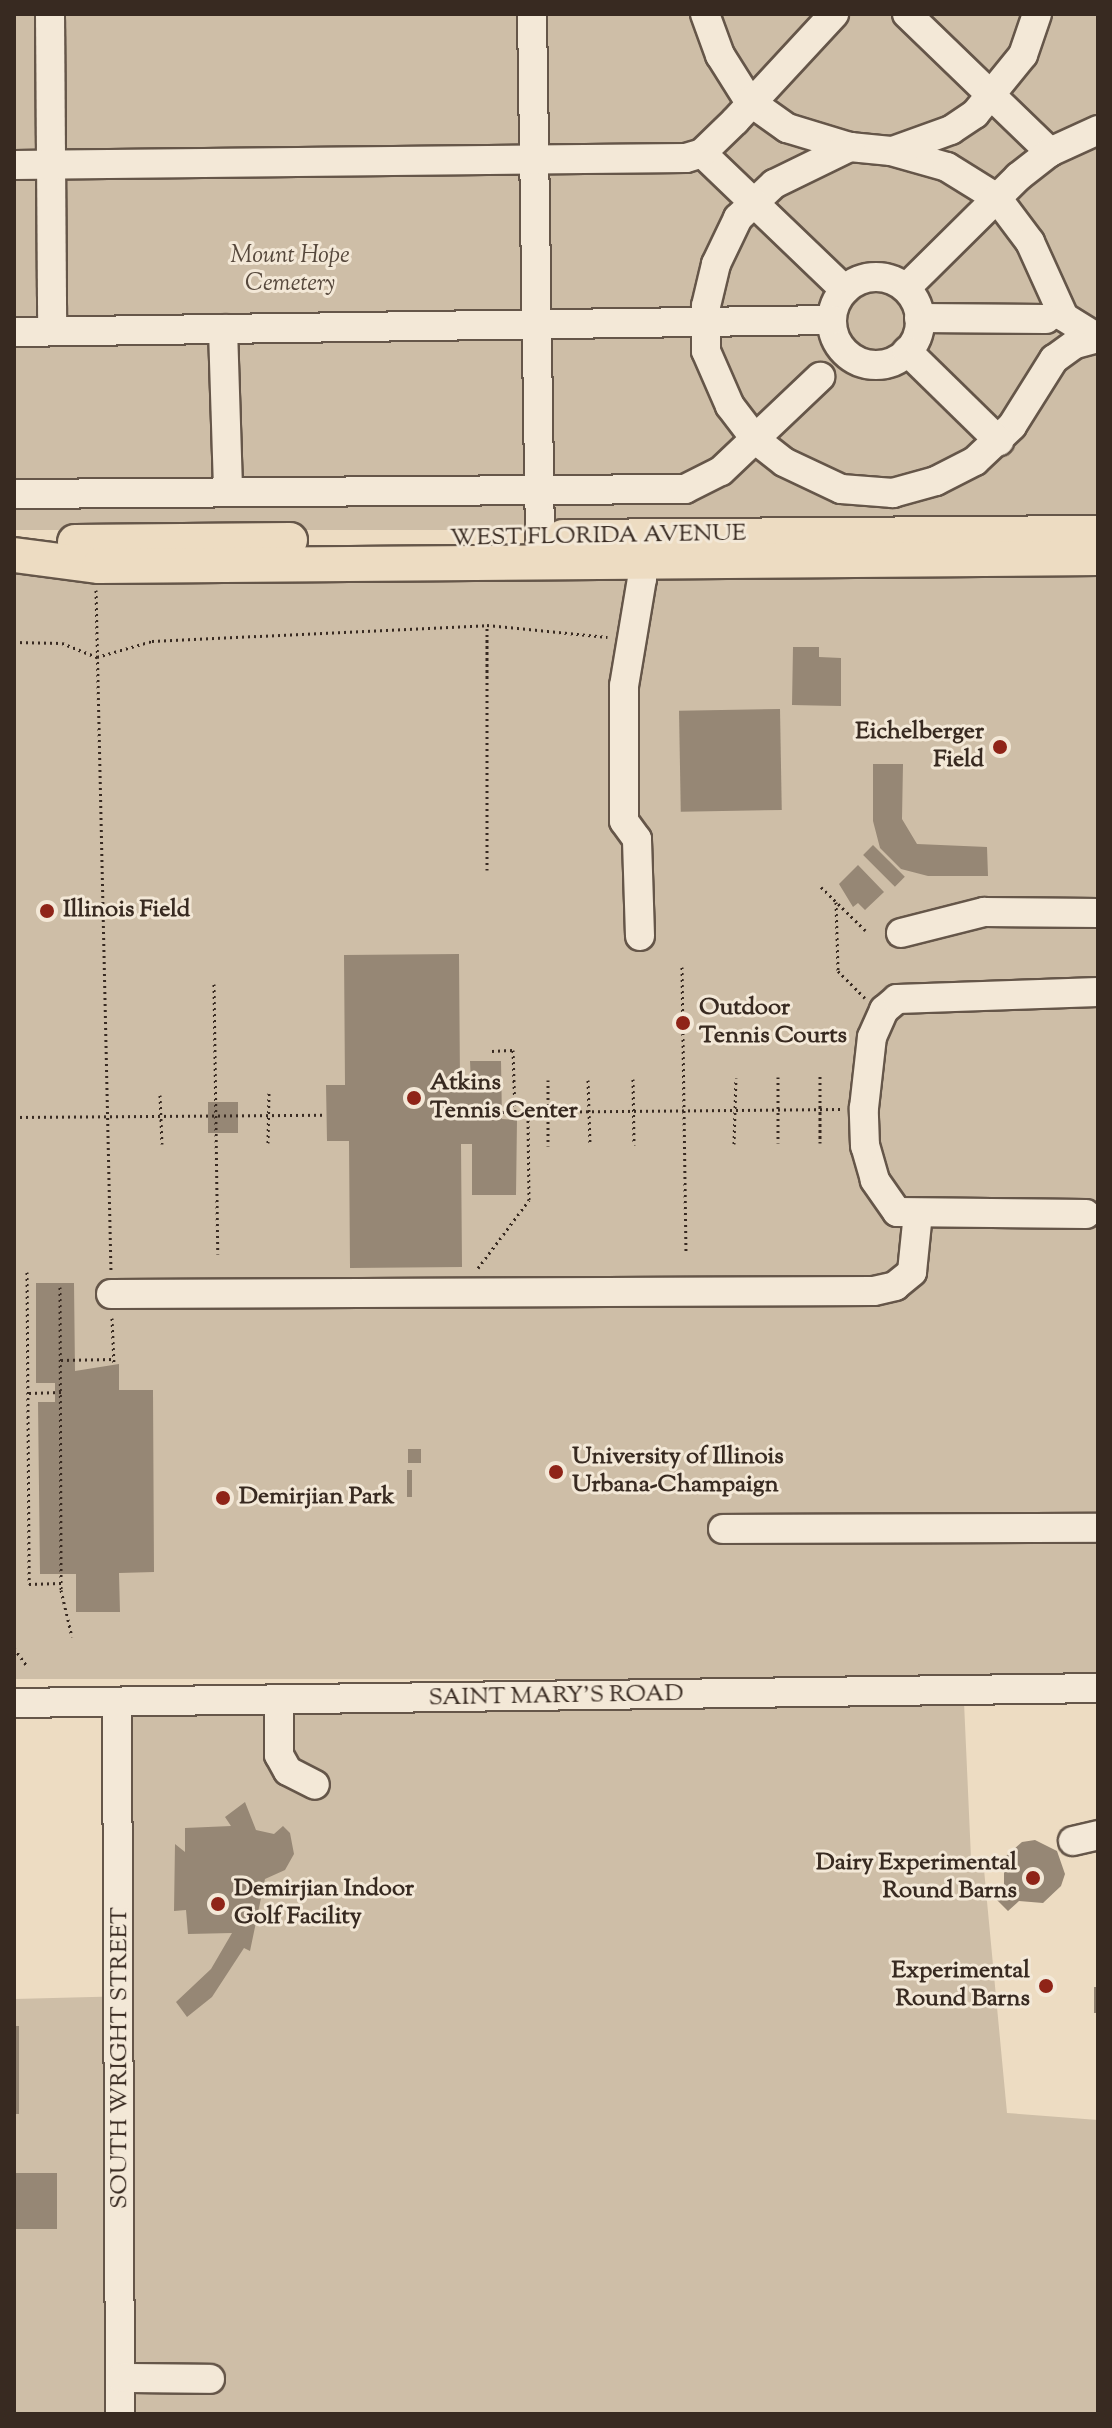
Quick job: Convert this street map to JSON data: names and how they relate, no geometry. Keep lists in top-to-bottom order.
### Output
{
  "streets": {
    "main road": ["WEST FLORIDA AVENUE"],
    "street": ["SAINT MARY'S ROAD", "SOUTH WRIGHT STREET"]
  },
  "crossings": [
    ["SAINT MARY'S ROAD", "SOUTH WRIGHT STREET"]
  ],
  "parks": ["Mount Hope Cemetery"],
  "places": [
    "Eichelberger Field",
    "Illinois Field",
    "Outdoor Tennis Courts",
    "Atkins Tennis Center",
    "University of Illinois Urbana-Champaign",
    "Demirjian Park",
    "Dairy Experimental Round Barns",
    "Demirjian Indoor Golf Facility",
    "Experimental Round Barns"
  ]
}
